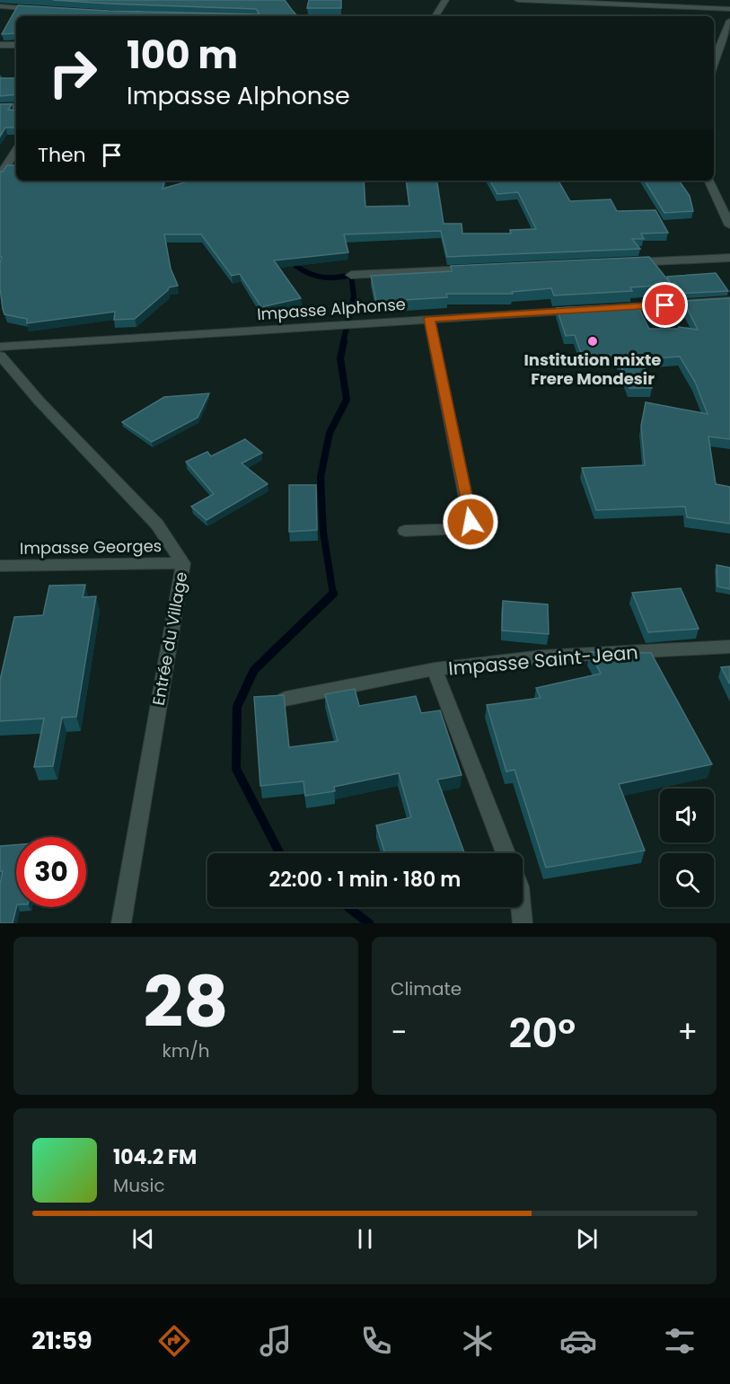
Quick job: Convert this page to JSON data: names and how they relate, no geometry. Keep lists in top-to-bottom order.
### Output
{
  "streets": {
    "street": [
      "Impasse Alphonse",
      "Impasse Georges",
      "Entrée du Village",
      "Impasse Saint-Jean"
    ]
  },
  "crossings": [
    ["Impasse Georges", "Entrée du Village"]
  ],
  "places": ["Institution mixte Frere Mondesir"],
  "page": {
    "turn": ["100 m", "Impasse Alphonse"],
    "then": "Then",
    "limit": "30",
    "trip": "22:00 · 1 min · 180 m",
    "tile": [
      ["28", "km/h"],
      "Climate"
    ],
    "heat": ["−", "20°", "+"],
    "song": ["104.2 FM", "Music"],
    "tabs": "21:59"
  }
}
